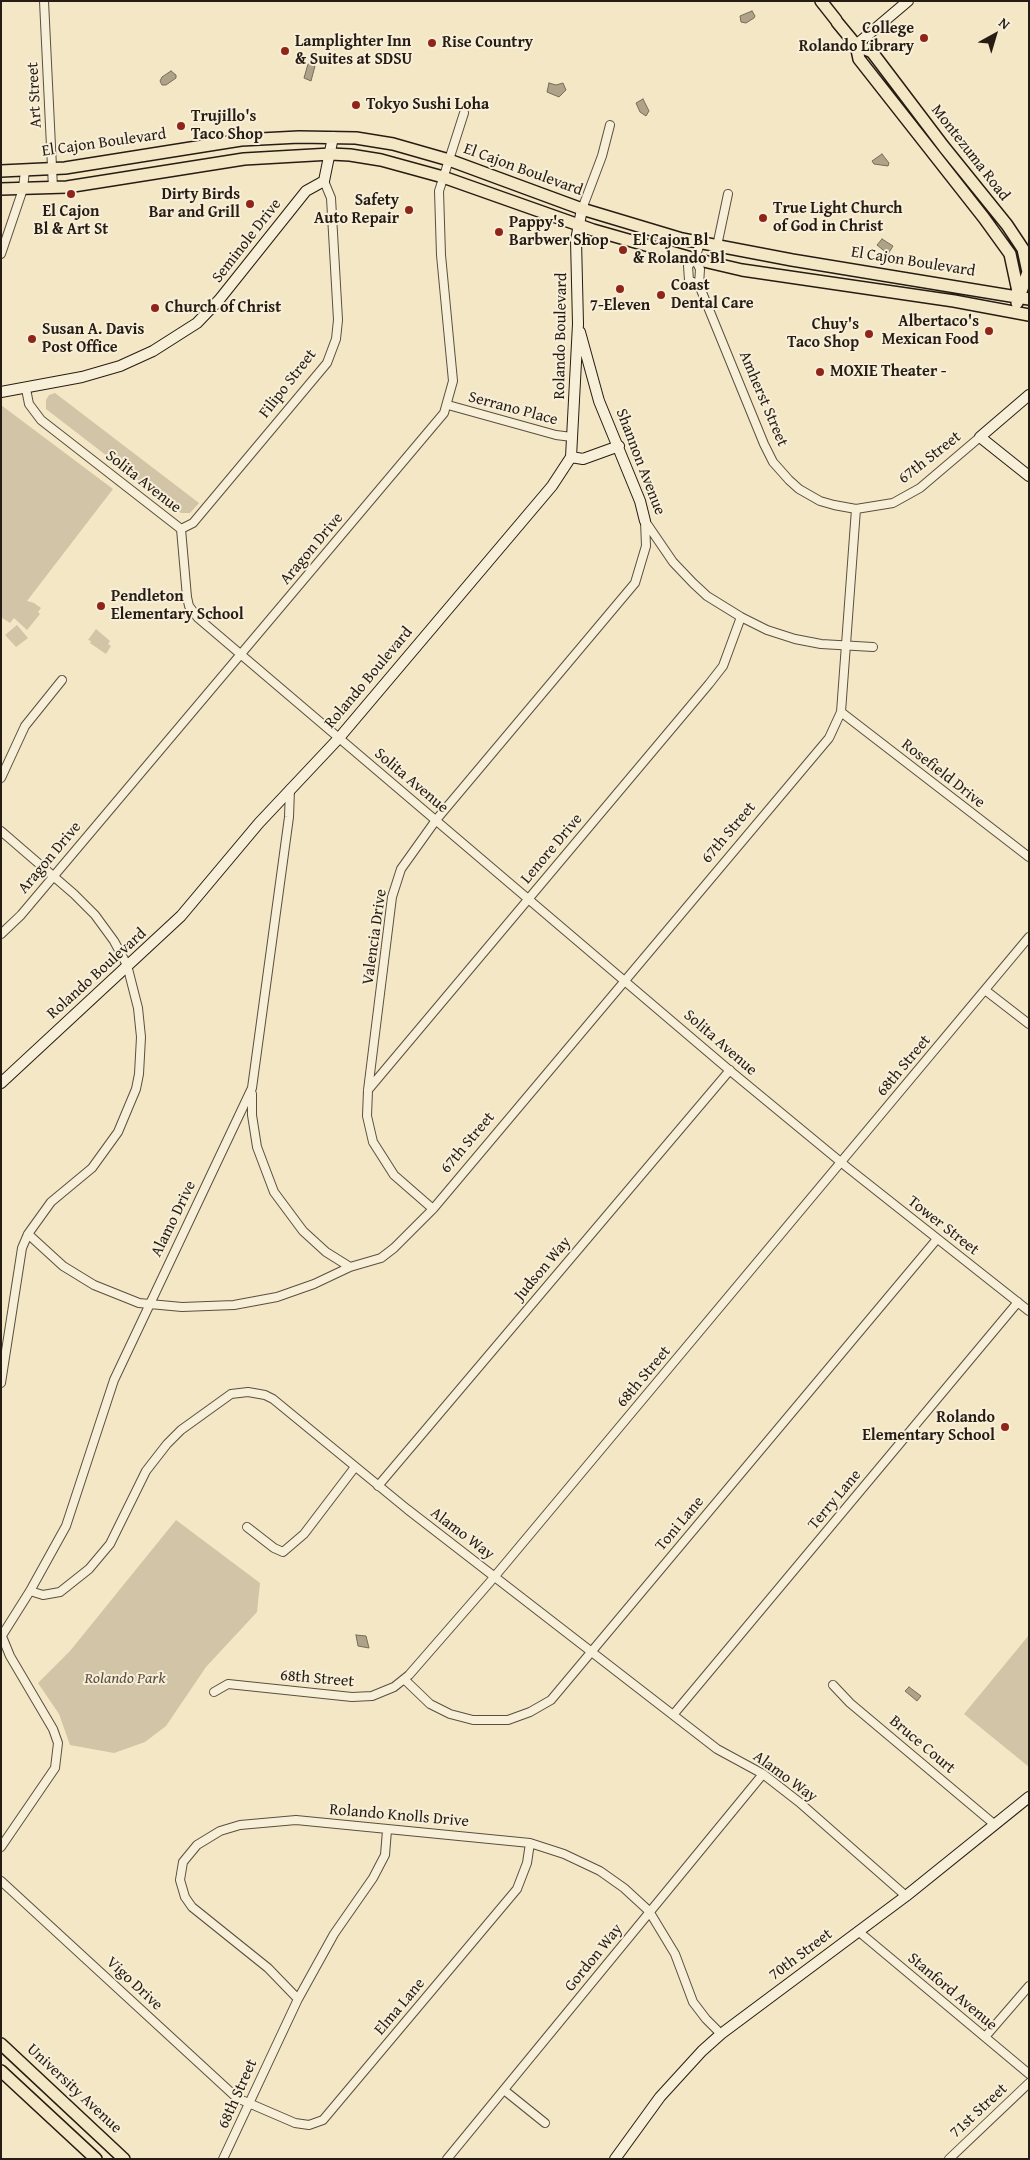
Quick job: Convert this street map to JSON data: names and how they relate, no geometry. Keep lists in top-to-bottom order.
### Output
{
  "streets": {
    "main road": ["El Cajon Boulevard", "Montezuma Road", "University Avenue"],
    "street": [
      "Art Street",
      "Seminole Drive",
      "Rolando Boulevard",
      "Filipo Street",
      "Amherst Street",
      "Serrano Place",
      "67th Street",
      "Shannon Avenue",
      "Solita Avenue",
      "Aragon Drive",
      "Rosefield Drive",
      "Lenore Drive",
      "Valencia Drive",
      "68th Street",
      "Alamo Drive",
      "Tower Street",
      "Judson Way",
      "Terry Lane",
      "Toni Lane",
      "Alamo Way",
      "Bruce Court",
      "Rolando Knolls Drive",
      "70th Street",
      "Gordon Way",
      "Vigo Drive",
      "Stanford Avenue",
      "Elma Lane",
      "71st Street"
    ]
  },
  "crossings": [
    ["Art Street", "El Cajon Boulevard"],
    ["El Cajon Boulevard", "Montezuma Road"],
    ["El Cajon Boulevard", "Rolando Boulevard"],
    ["El Cajon Boulevard", "Amherst Street"],
    ["El Cajon Boulevard", "Aragon Drive"],
    ["Seminole Drive", "Filipo Street"],
    ["Seminole Drive", "Solita Avenue"],
    ["Rolando Boulevard", "Serrano Place"],
    ["Rolando Boulevard", "Shannon Avenue"],
    ["Rolando Boulevard", "Solita Avenue"],
    ["Rolando Boulevard", "Alamo Drive"],
    ["Filipo Street", "Solita Avenue"],
    ["Amherst Street", "67th Street"],
    ["Serrano Place", "Aragon Drive"],
    ["67th Street", "Shannon Avenue"],
    ["67th Street", "Solita Avenue"],
    ["67th Street", "Rosefield Drive"],
    ["67th Street", "Valencia Drive"],
    ["67th Street", "Alamo Drive"],
    ["Shannon Avenue", "Lenore Drive"],
    ["Shannon Avenue", "Valencia Drive"],
    ["Solita Avenue", "Aragon Drive"],
    ["Solita Avenue", "Lenore Drive"],
    ["Solita Avenue", "Valencia Drive"],
    ["Solita Avenue", "68th Street"],
    ["Solita Avenue", "Tower Street"],
    ["Solita Avenue", "Judson Way"],
    ["Lenore Drive", "Valencia Drive"],
    ["68th Street", "Tower Street"],
    ["68th Street", "Toni Lane"],
    ["68th Street", "Alamo Way"],
    ["68th Street", "Rolando Knolls Drive"],
    ["68th Street", "Vigo Drive"],
    ["68th Street", "Elma Lane"],
    ["Alamo Drive", "Alamo Way"],
    ["Tower Street", "Terry Lane"],
    ["Tower Street", "Toni Lane"],
    ["Judson Way", "Alamo Way"],
    ["Terry Lane", "Alamo Way"],
    ["Toni Lane", "Alamo Way"],
    ["Alamo Way", "70th Street"],
    ["Alamo Way", "Gordon Way"],
    ["Bruce Court", "70th Street"],
    ["Rolando Knolls Drive", "70th Street"],
    ["Rolando Knolls Drive", "Gordon Way"],
    ["Rolando Knolls Drive", "Elma Lane"],
    ["70th Street", "Stanford Avenue"],
    ["Vigo Drive", "Elma Lane"]
  ],
  "parks": ["Rolando Park"],
  "places": [
    "College Rolando Library",
    "Rise Country",
    "Lamplighter Inn & Suites at SDSU",
    "Tokyo Sushi Loha",
    "Trujillo's Taco Shop",
    "El Cajon Bl & Art St",
    "Dirty Birds Bar and Grill",
    "Safety Auto Repair",
    "True Light Church of God in Christ",
    "Pappy's Barbwer Shop",
    "El Cajon Bl & Rolando Bl",
    "7-Eleven",
    "Coast Dental Care",
    "Church of Christ",
    "Albertaco's Mexican Food",
    "Chuy's Taco Shop",
    "Susan A. Davis Post Office",
    "MOXIE Theater -",
    "Pendleton Elementary School",
    "Rolando Elementary School"
  ],
  "north": "top right"
}
